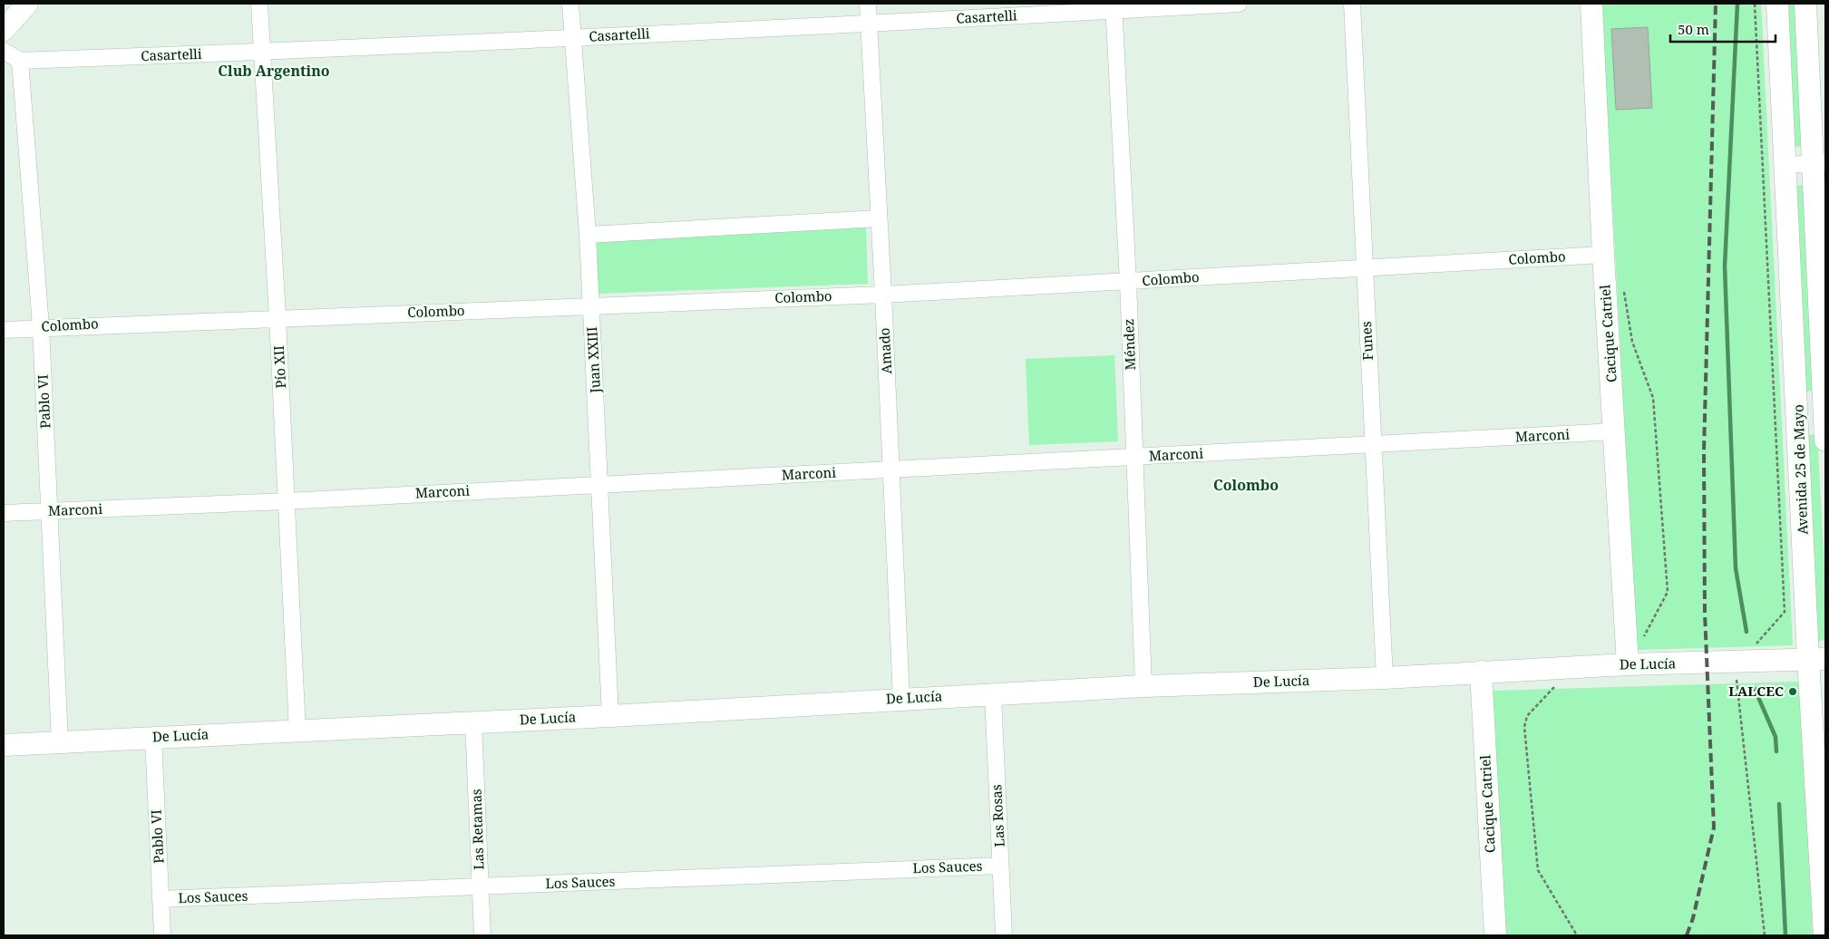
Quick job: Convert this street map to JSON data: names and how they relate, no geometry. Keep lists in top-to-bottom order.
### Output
{
  "streets": {
    "street": [
      "Casartelli",
      "Colombo",
      "Cacique Catriel",
      "Funes",
      "Méndez",
      "Amado",
      "Juan XXIII",
      "Pío XII",
      "Pablo VI",
      "Marconi",
      "Avenida 25 de Mayo",
      "De Lucía",
      "Las Rosas",
      "Las Retamas",
      "Los Sauces"
    ]
  },
  "crossings": [
    ["Casartelli", "Méndez"],
    ["Casartelli", "Amado"],
    ["Casartelli", "Juan XXIII"],
    ["Casartelli", "Pío XII"],
    ["Casartelli", "Pablo VI"],
    ["Colombo", "Cacique Catriel"],
    ["Colombo", "Funes"],
    ["Colombo", "Méndez"],
    ["Colombo", "Amado"],
    ["Colombo", "Juan XXIII"],
    ["Colombo", "Pío XII"],
    ["Colombo", "Pablo VI"],
    ["Cacique Catriel", "Marconi"],
    ["Cacique Catriel", "De Lucía"],
    ["Funes", "Marconi"],
    ["Funes", "De Lucía"],
    ["Méndez", "Marconi"],
    ["Méndez", "De Lucía"],
    ["Amado", "Marconi"],
    ["Amado", "De Lucía"],
    ["Juan XXIII", "Marconi"],
    ["Juan XXIII", "De Lucía"],
    ["Pío XII", "Marconi"],
    ["Pío XII", "De Lucía"],
    ["Pablo VI", "Marconi"],
    ["Pablo VI", "De Lucía"],
    ["Pablo VI", "Los Sauces"],
    ["Avenida 25 de Mayo", "De Lucía"],
    ["De Lucía", "Las Rosas"],
    ["De Lucía", "Las Retamas"],
    ["Las Rosas", "Los Sauces"],
    ["Las Retamas", "Los Sauces"]
  ],
  "districts": ["Club Argentino", "Colombo"],
  "places": ["LALCEC"],
  "scale_bar": "50 m"
}
